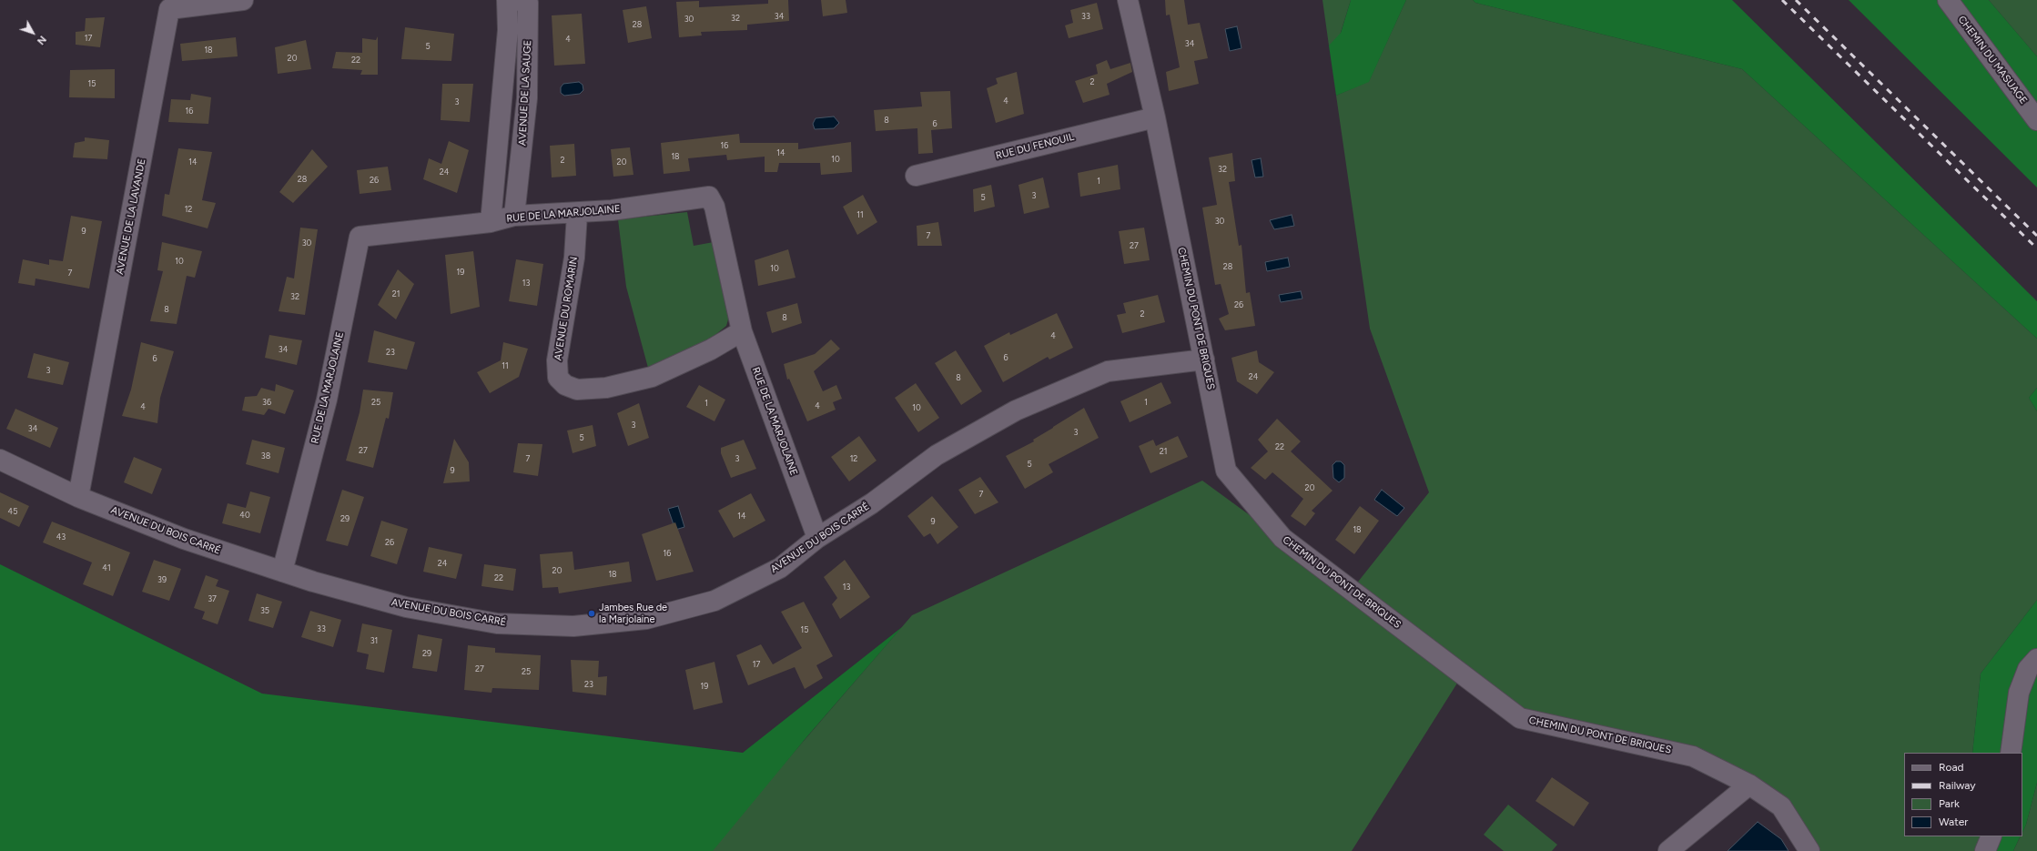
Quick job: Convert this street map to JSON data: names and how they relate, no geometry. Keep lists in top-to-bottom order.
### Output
{
  "streets": {
    "street": [
      "CHEMIN DU MASUAGE",
      "AVENUE DE LA SAUGE",
      "RUE DU FENOUIL",
      "RUE DE LA MARJOLAINE",
      "AVENUE DE LA LAVANDE",
      "AVENUE DU ROMARIN",
      "CHEMIN DU PONT DE BRIQUES",
      "AVENUE DU BOIS CARRÉ"
    ]
  },
  "crossings": [
    ["AVENUE DE LA SAUGE", "RUE DE LA MARJOLAINE"],
    ["RUE DU FENOUIL", "CHEMIN DU PONT DE BRIQUES"],
    ["RUE DE LA MARJOLAINE", "AVENUE DU ROMARIN"],
    ["RUE DE LA MARJOLAINE", "AVENUE DU BOIS CARRÉ"],
    ["AVENUE DE LA LAVANDE", "AVENUE DU BOIS CARRÉ"],
    ["CHEMIN DU PONT DE BRIQUES", "AVENUE DU BOIS CARRÉ"]
  ],
  "places": ["Jambes Rue de la Marjolaine"],
  "house_numbers": [
    "34",
    "33",
    "32",
    "30",
    "28",
    "17",
    "4",
    "34",
    "5",
    "18",
    "20",
    "22",
    "2",
    "15",
    "4",
    "3",
    "16",
    "8",
    "6",
    "16",
    "14",
    "18",
    "10",
    "2",
    "14",
    "20",
    "32",
    "24",
    "28",
    "26",
    "1",
    "3",
    "5",
    "12",
    "11",
    "30",
    "9",
    "7",
    "30",
    "27",
    "10",
    "28",
    "10",
    "19",
    "7",
    "13",
    "21",
    "32",
    "26",
    "8",
    "2",
    "8",
    "4",
    "34",
    "23",
    "6",
    "6",
    "11",
    "3",
    "24",
    "8",
    "36",
    "25",
    "1",
    "1",
    "4",
    "4",
    "10",
    "3",
    "34",
    "3",
    "5",
    "22",
    "27",
    "21",
    "38",
    "7",
    "3",
    "12",
    "5",
    "9",
    "20",
    "7",
    "45",
    "40",
    "14",
    "29",
    "9",
    "18",
    "43",
    "26",
    "16",
    "24",
    "41",
    "20",
    "18",
    "22",
    "39",
    "13",
    "37",
    "35",
    "33",
    "15",
    "31",
    "29",
    "17",
    "27",
    "25",
    "23",
    "19"
  ],
  "legend": [
    "Road",
    "Railway",
    "Park",
    "Water"
  ],
  "north": "bottom right"
}
